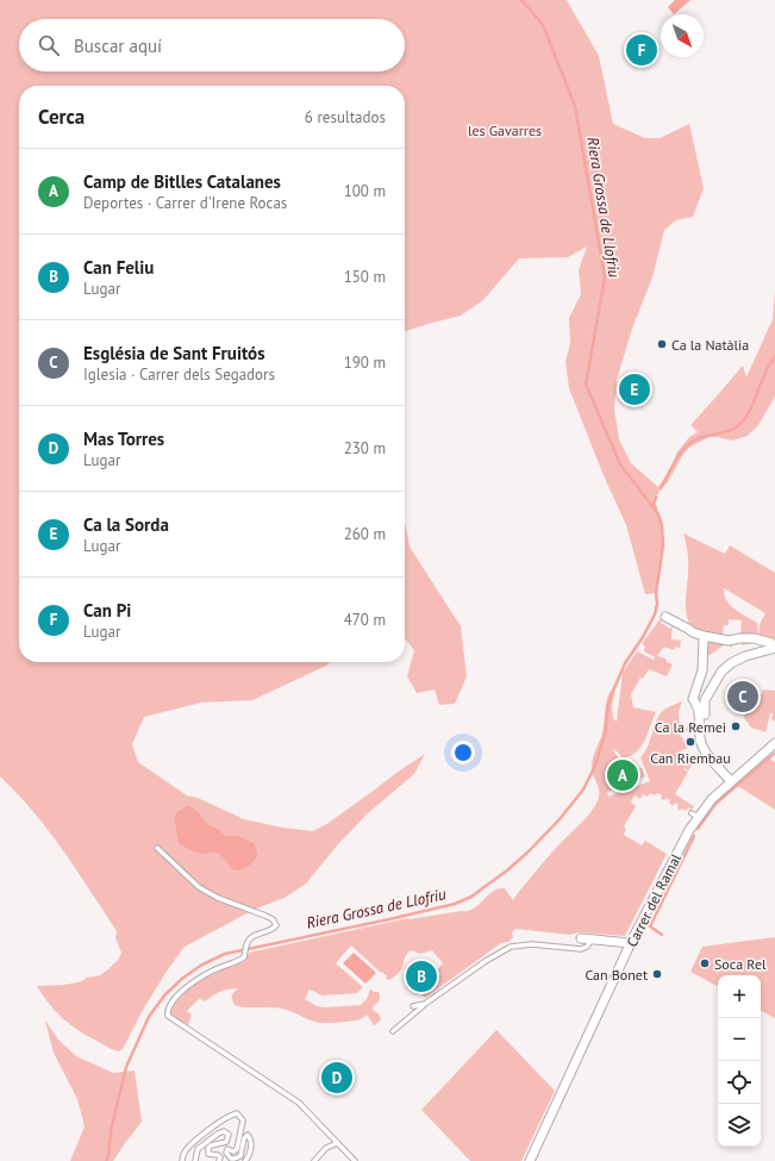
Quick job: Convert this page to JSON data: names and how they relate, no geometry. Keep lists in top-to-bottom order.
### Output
{
  "streets": {
    "street": ["Carrer del Ramal"]
  },
  "water": ["Riera Grossa de Llofriu"],
  "parks": ["les Gavarres"],
  "places": [
    "Ca la Natàlia",
    "Ca la Remei",
    "Can Riembau",
    "Soca Rel",
    "Can Bonet"
  ],
  "north": "bottom right",
  "page": {
    "search": "Buscar aquí",
    "pins": [
      "F",
      "E",
      "C",
      "A",
      "B",
      "D"
    ],
    "heading": ["Cerca", "6 resultados"],
    "list": [
      {
        "mark": "A",
        "name": "Camp de Bitlles Catalanes",
        "note": "Deportes · Carrer d'Irene Rocas",
        "value": "100 m"
      },
      {
        "mark": "B",
        "name": "Can Feliu",
        "note": "Lugar",
        "value": "150 m"
      },
      {
        "mark": "C",
        "name": "Església de Sant Fruitós",
        "note": "Iglesia · Carrer dels Segadors",
        "value": "190 m"
      },
      {
        "mark": "D",
        "name": "Mas Torres",
        "note": "Lugar",
        "value": "230 m"
      },
      {
        "mark": "E",
        "name": "Ca la Sorda",
        "note": "Lugar",
        "value": "260 m"
      },
      {
        "mark": "F",
        "name": "Can Pi",
        "note": "Lugar",
        "value": "470 m"
      }
    ],
    "map_buttons": ["+", "−"]
  }
}
